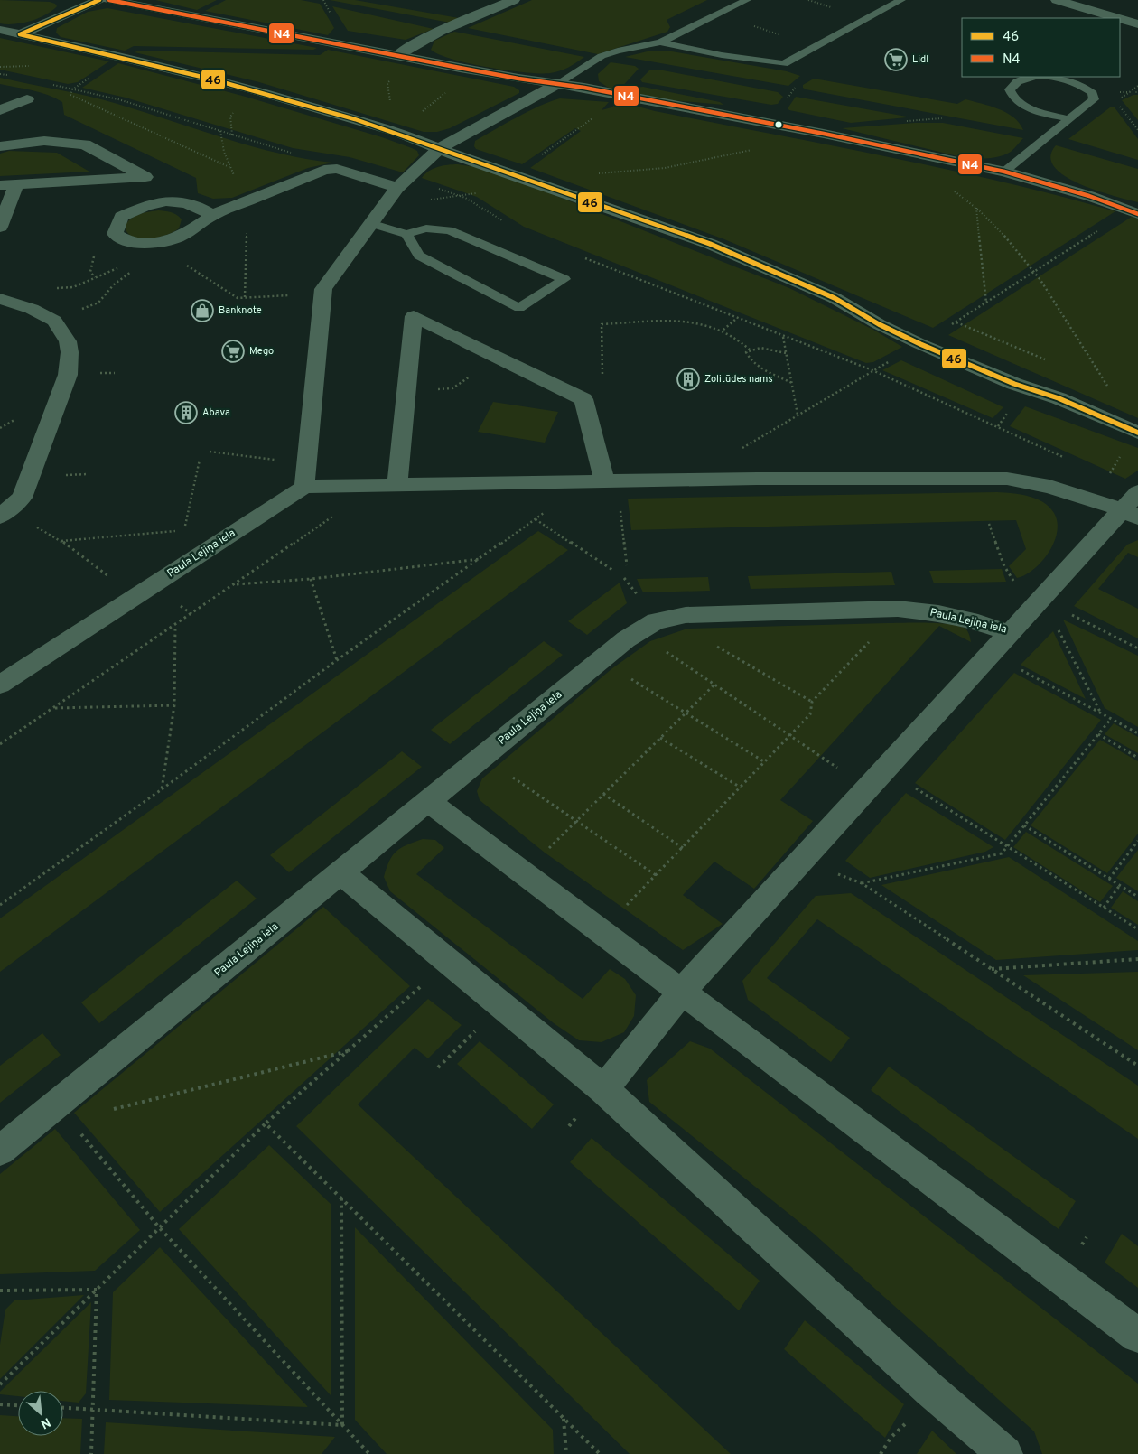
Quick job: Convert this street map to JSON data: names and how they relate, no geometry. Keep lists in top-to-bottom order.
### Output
{
  "streets": {
    "street": ["Paula Lejiņa iela"]
  },
  "places": {
    "supermarket": ["Lidl", "Mego"],
    "shop": ["Banknote"],
    "building": ["Zolitūdes nams", "Abava"]
  },
  "lines": ["transit line 46", "transit line N4"],
  "legend": ["46", "N4"],
  "north": "bottom right"
}
